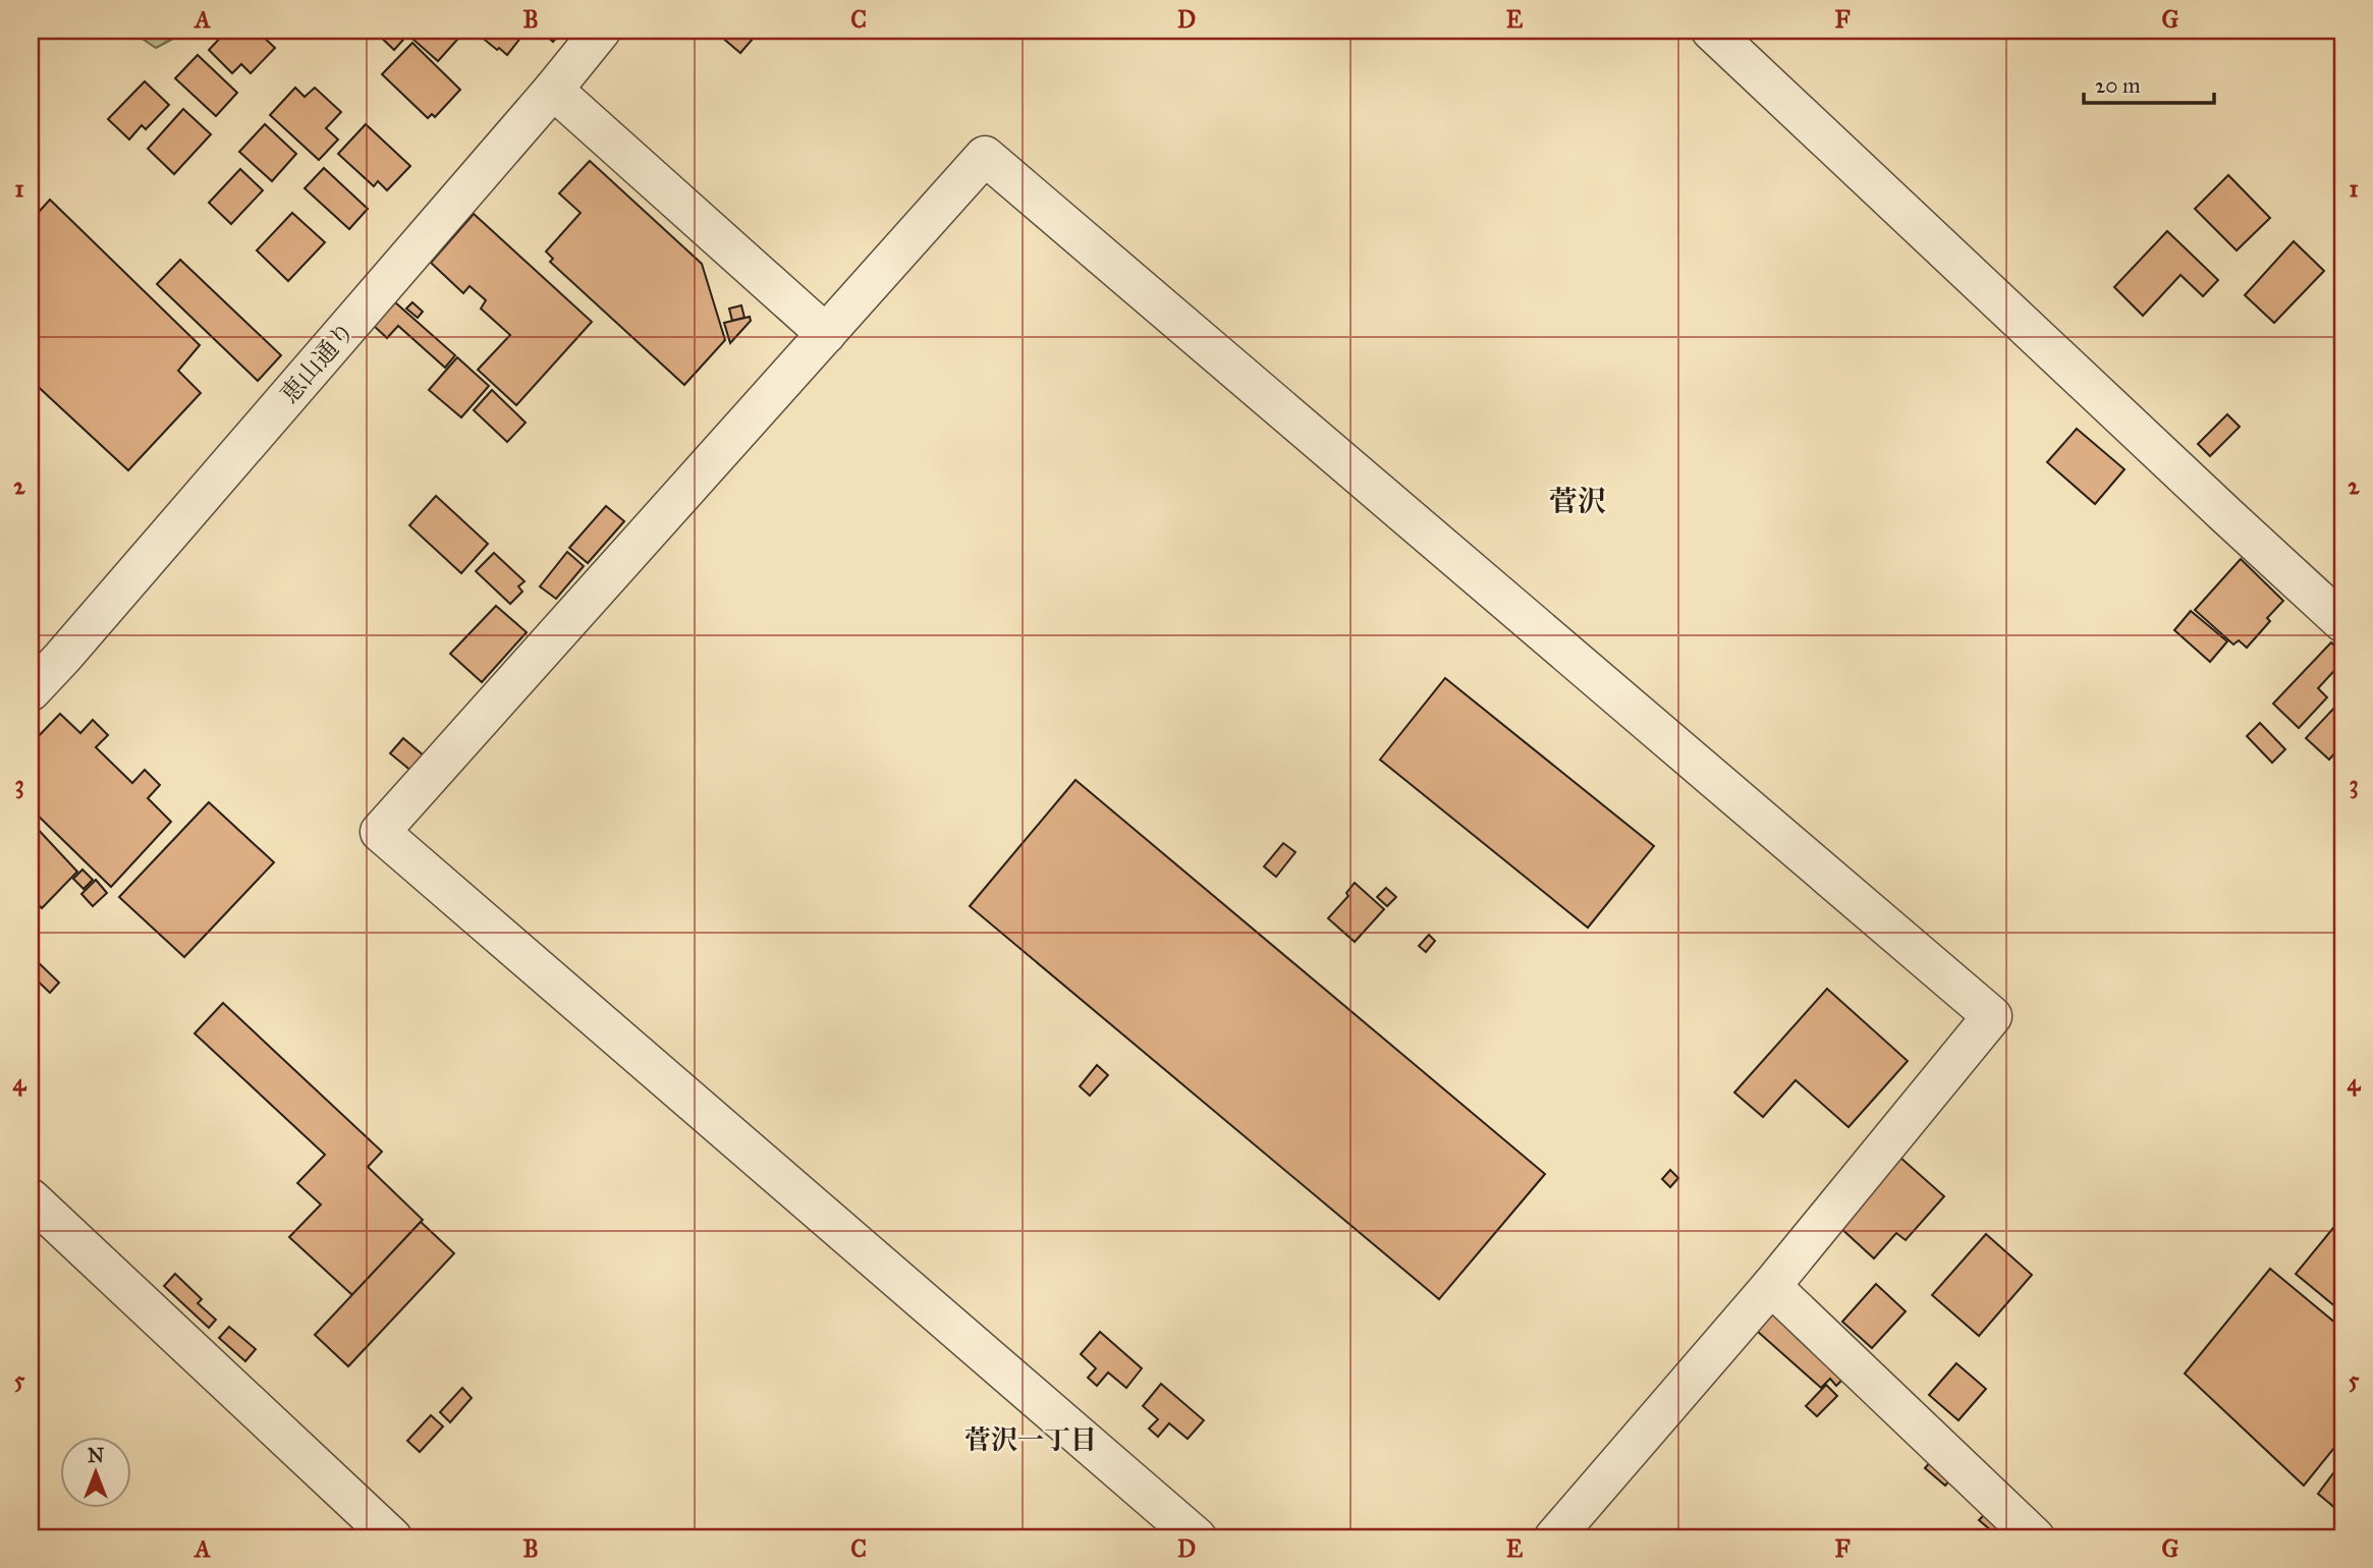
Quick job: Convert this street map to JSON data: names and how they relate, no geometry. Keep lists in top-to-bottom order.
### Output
{
  "streets": {
    "street": ["恵山通り"]
  },
  "districts": ["菅沢", "菅沢一丁目"],
  "scale_bar": "20 m",
  "north": "top",
  "grid": {
    "columns": [
      "A",
      "B",
      "C",
      "D",
      "E",
      "F",
      "G"
    ],
    "rows": [
      "1",
      "2",
      "3",
      "4",
      "5"
    ]
  }
}
